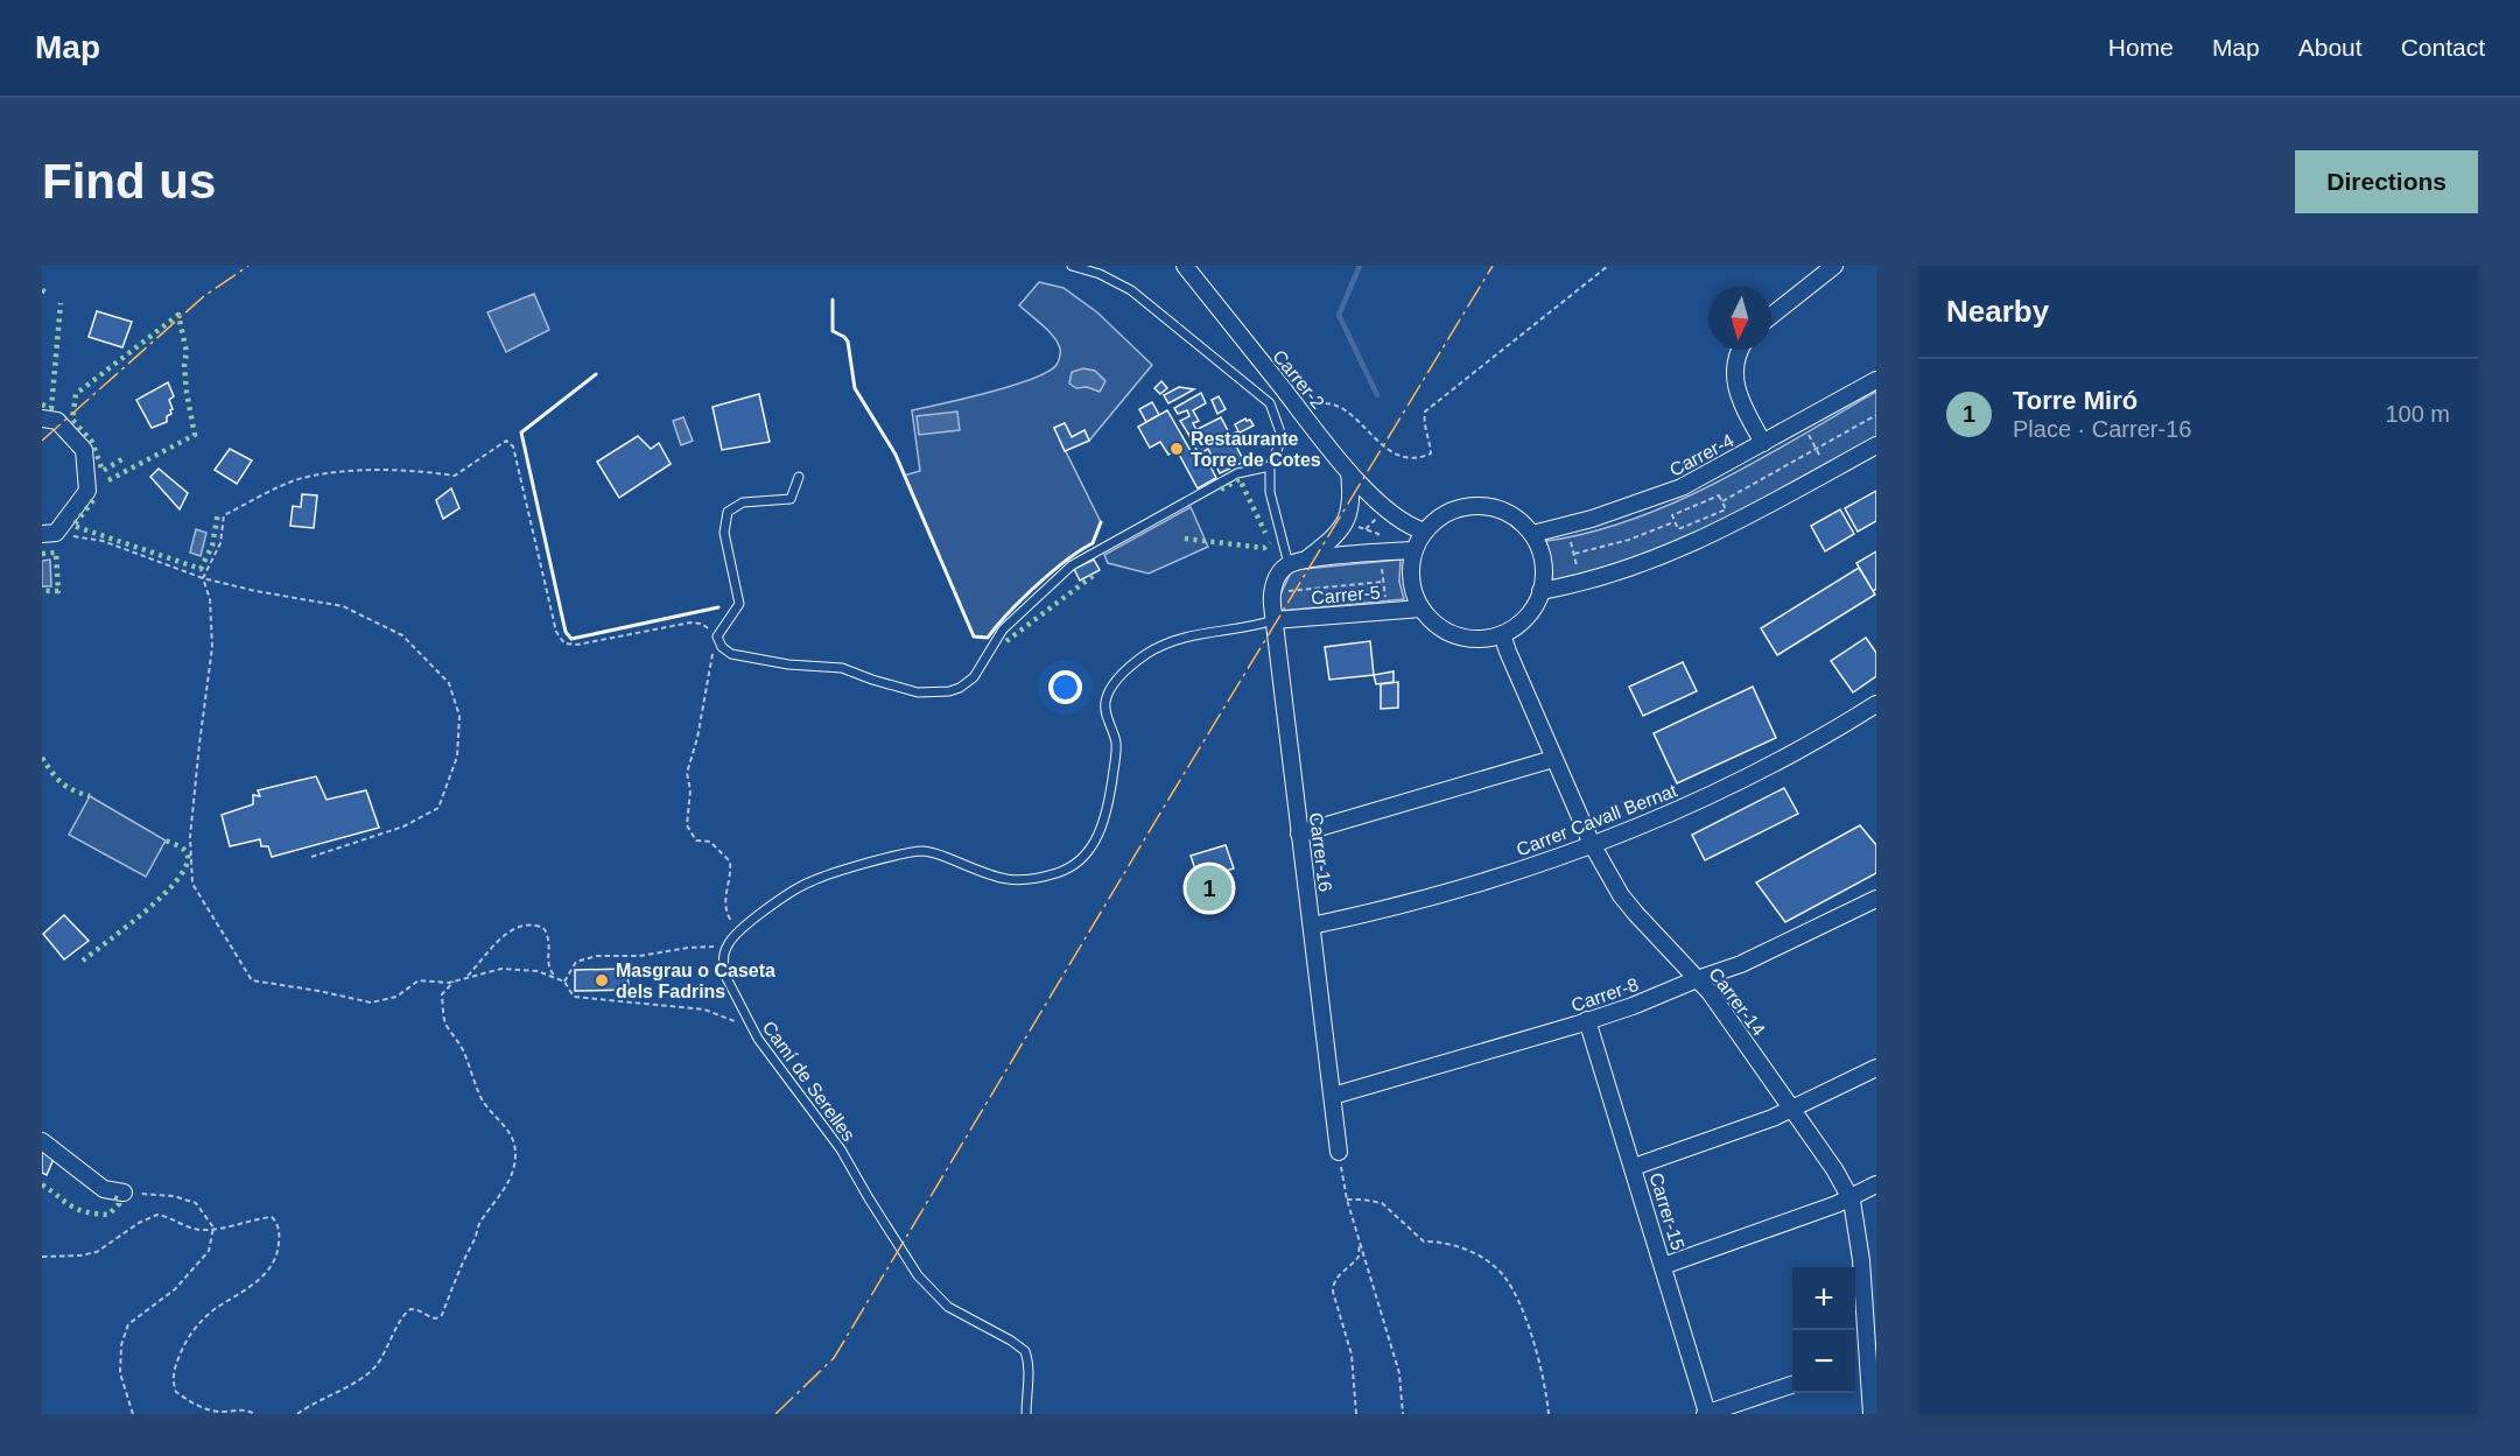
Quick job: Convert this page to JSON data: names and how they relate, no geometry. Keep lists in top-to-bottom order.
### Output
{
  "streets": {
    "street": [
      "Carrer-2",
      "Carrer-4",
      "Carrer-5",
      "Carrer Cavall Bernat",
      "Carrer-16",
      "Carrer-8",
      "Carrer-14",
      "Carrer-15"
    ],
    "lane": ["Camí de Serelles"]
  },
  "crossings": [
    ["Carrer-2", "Carrer-4"],
    ["Carrer-2", "Carrer-5"],
    ["Carrer-2", "Carrer-14"],
    ["Carrer-4", "Carrer-5"],
    ["Carrer-4", "Carrer-14"],
    ["Carrer-5", "Carrer-16"],
    ["Carrer-5", "Carrer-14"],
    ["Carrer Cavall Bernat", "Carrer-16"],
    ["Carrer Cavall Bernat", "Carrer-14"],
    ["Carrer-16", "Carrer-8"],
    ["Carrer-8", "Carrer-14"],
    ["Carrer-8", "Carrer-15"]
  ],
  "places": ["Restaurante Torre de Cotes", "Masgrau o Caseta dels Fadrins"],
  "north": "bottom",
  "page": {
    "header": "Map",
    "nav": [
      "Home",
      "Map",
      "About",
      "Contact"
    ],
    "buttons": "Directions",
    "title": "Find us",
    "heading": "Nearby",
    "list": [
      {
        "mark": "1",
        "name": "Torre Miró",
        "note": "Place · Carrer-16",
        "value": "100 m"
      }
    ],
    "pins": "1",
    "map_buttons": ["+", "−"]
  }
}
